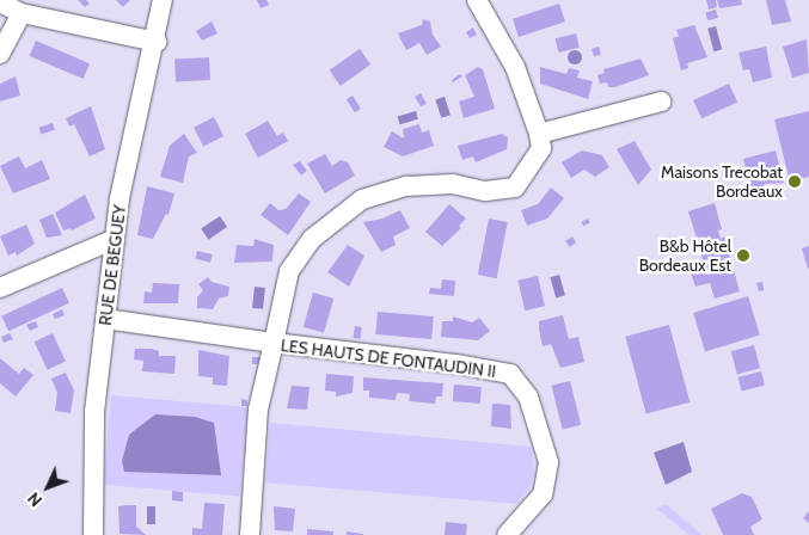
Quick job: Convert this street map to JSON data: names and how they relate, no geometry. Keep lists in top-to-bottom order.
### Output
{
  "streets": {
    "street": ["RUE DE BEGUEY", "LES HAUTS DE FONTAUDIN II"]
  },
  "places": ["Maisons Trecobat Bordeaux", "B&b Hôtel Bordeaux Est"],
  "north": "bottom left"
}
